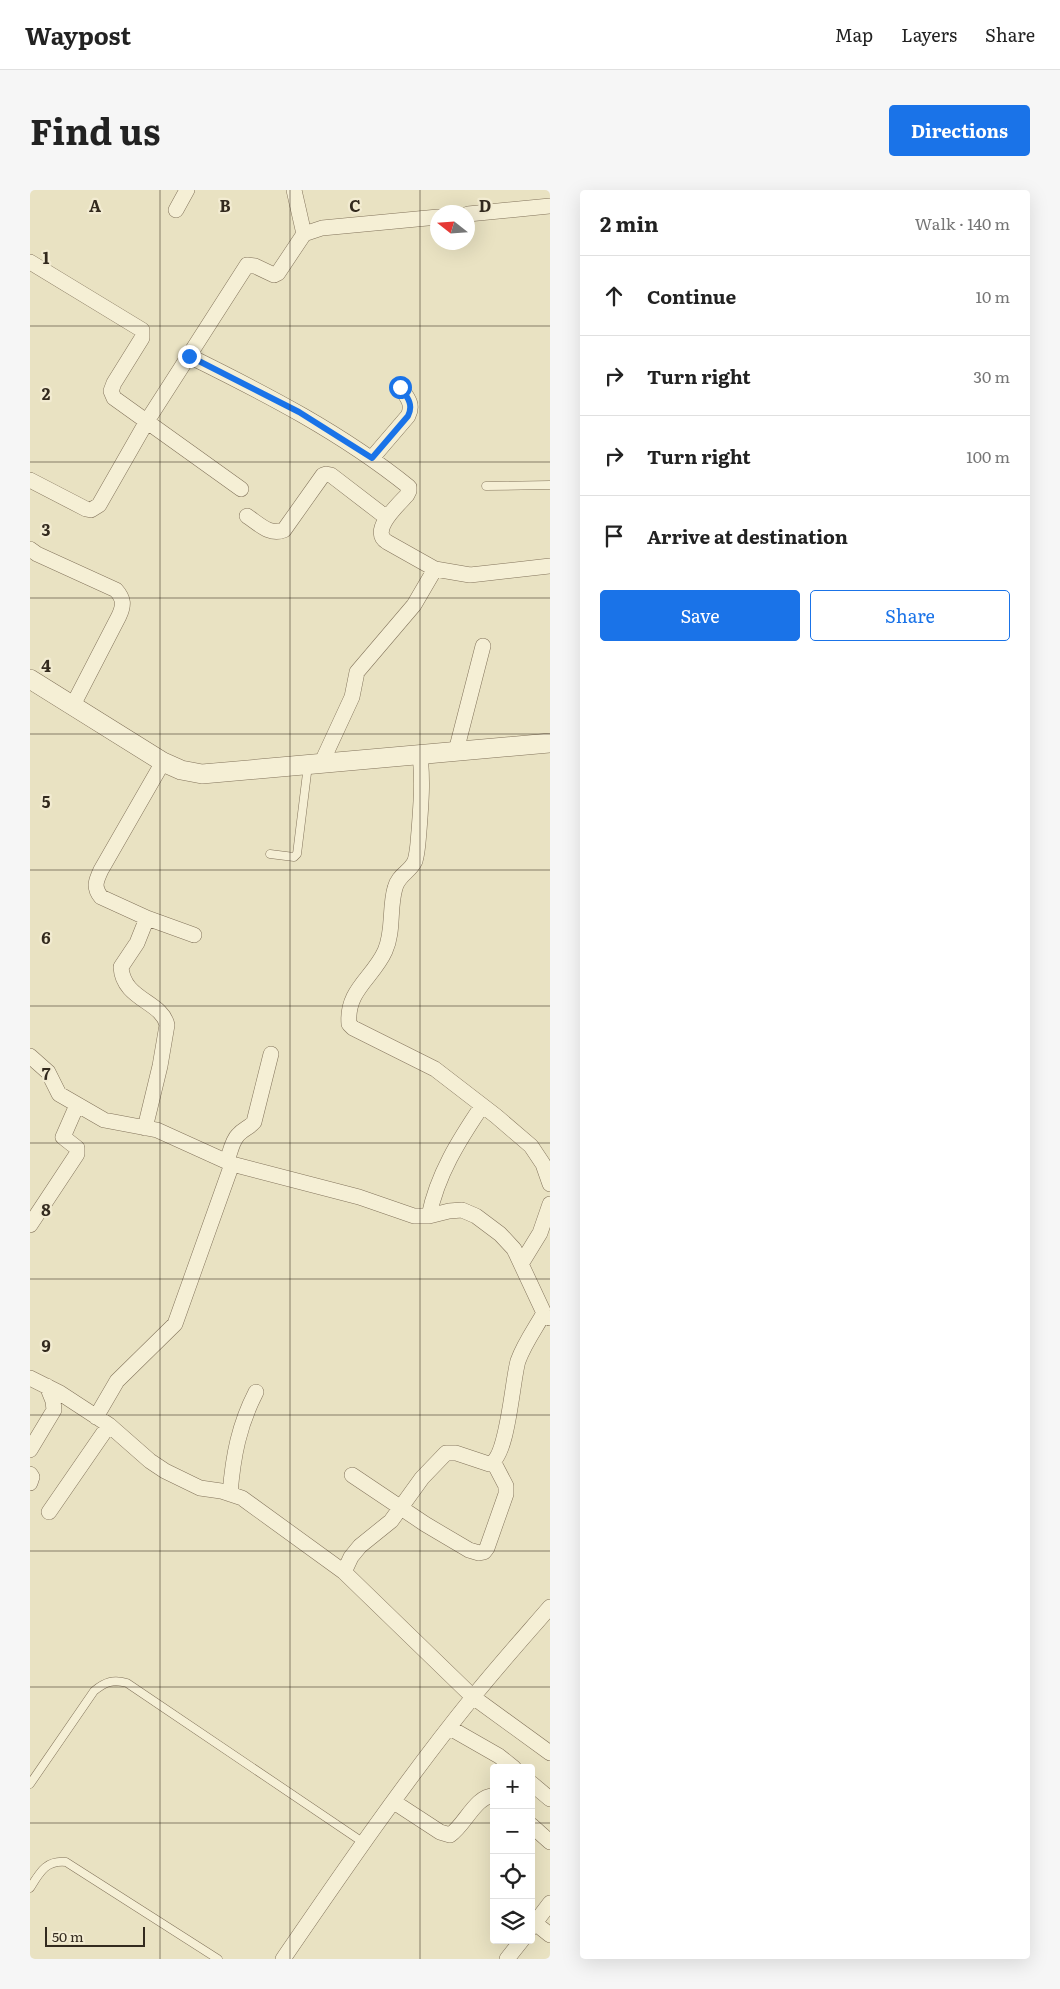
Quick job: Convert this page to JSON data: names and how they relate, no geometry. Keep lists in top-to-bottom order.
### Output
{
  "scale_bar": "50 m",
  "north": "left",
  "page": {
    "header": "Waypost",
    "nav": ["Map", "Layers", "Share"],
    "title": "Find us",
    "buttons": [
      "Directions",
      ["Save", "Share"]
    ],
    "heading": ["2 min", "Walk · 140 m"],
    "list": [
      ["Continue", "10 m"],
      ["Turn right", "30 m"],
      ["Turn right", "100 m"],
      "Arrive at destination"
    ],
    "map_buttons": ["+", "−"],
    "scale": "50 m"
  },
  "grid": {
    "columns": [
      "A",
      "B",
      "C",
      "D"
    ],
    "rows": [
      "1",
      "2",
      "3",
      "4",
      "5",
      "6",
      "7",
      "8",
      "9"
    ]
  }
}
